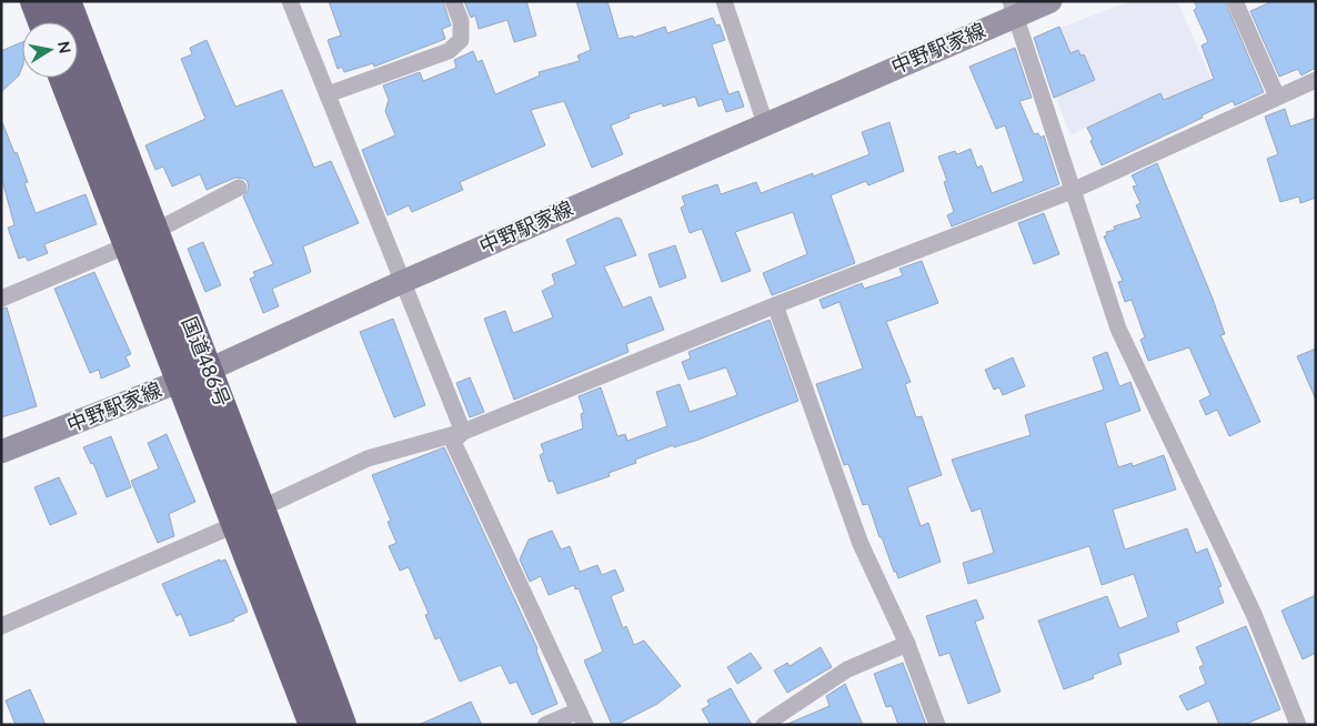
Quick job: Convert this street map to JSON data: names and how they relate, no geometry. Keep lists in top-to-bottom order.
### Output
{
  "streets": {
    "highway": ["国道486号"],
    "main road": ["中野駅家線"]
  },
  "crossings": [
    ["中野駅家線", "国道486号"]
  ],
  "north": "right"
}
